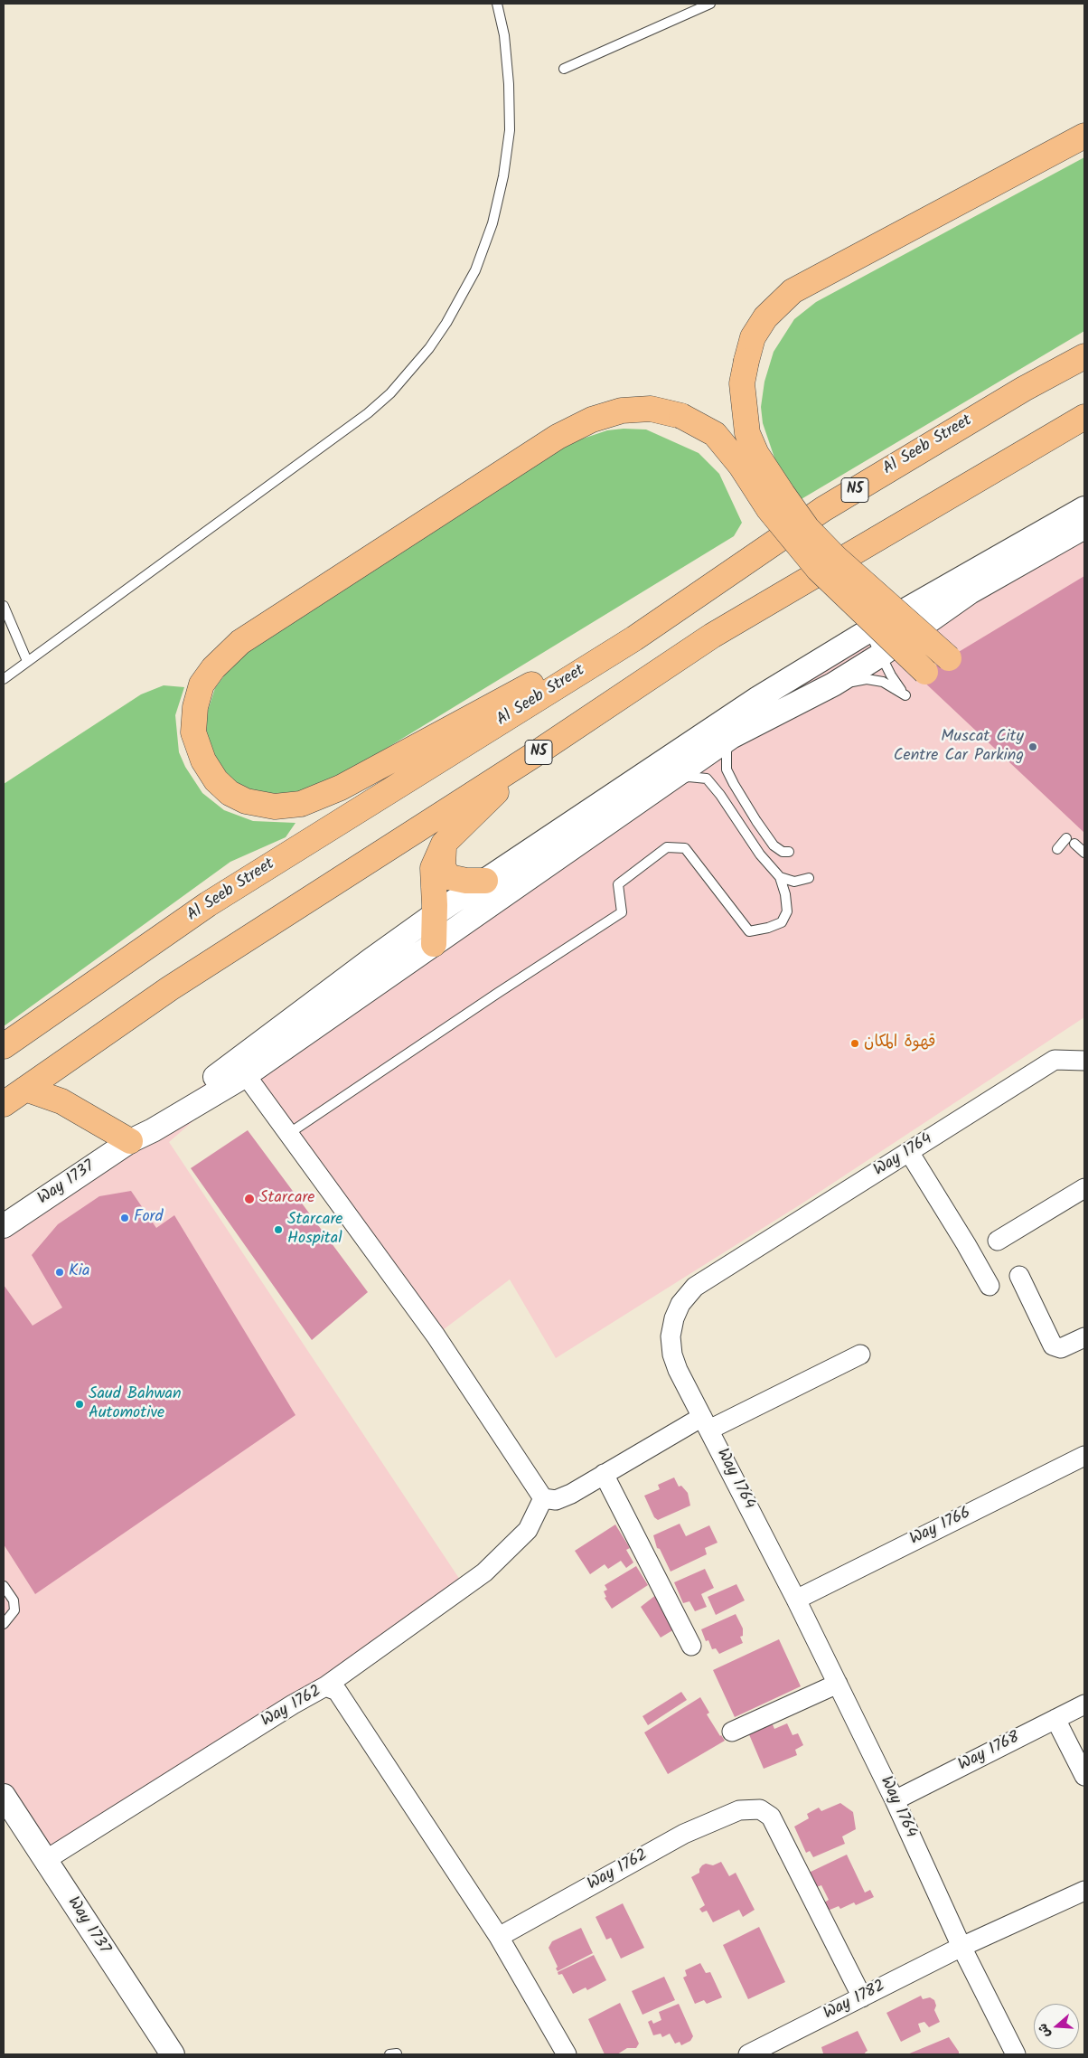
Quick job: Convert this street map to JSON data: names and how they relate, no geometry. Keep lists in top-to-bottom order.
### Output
{
  "streets": {
    "highway": ["Al Seeb Street", "N5"],
    "street": [
      "Way 1764",
      "Way 1737",
      "Way 1766",
      "Way 1762",
      "Way 1768",
      "Way 1782"
    ]
  },
  "crossings": [
    ["Way 1764", "Way 1766"],
    ["Way 1764", "Way 1768"],
    ["Way 1764", "Way 1782"],
    ["Way 1737", "Way 1762"],
    ["Way 1762", "Way 1782"]
  ],
  "places": [
    "Muscat City Centre Car Parking",
    "قهوة المكان",
    "Starcare",
    "Ford",
    "Starcare Hospital",
    "Kia",
    "Saud Bahwan Automotive"
  ],
  "north": "left"
}
